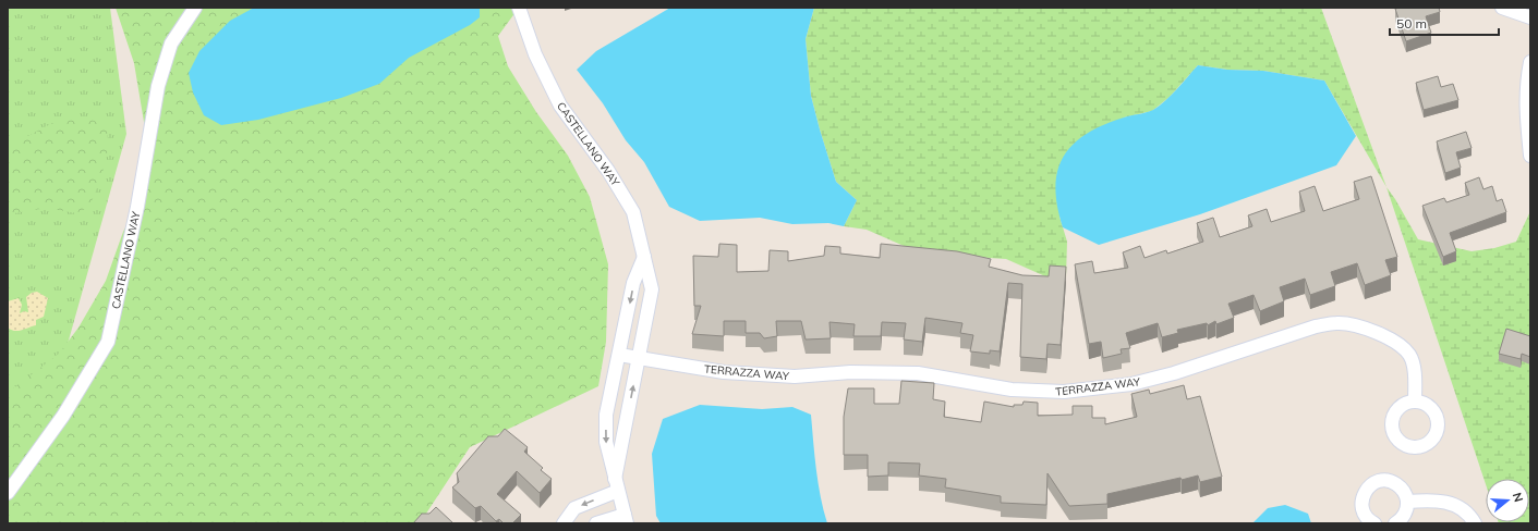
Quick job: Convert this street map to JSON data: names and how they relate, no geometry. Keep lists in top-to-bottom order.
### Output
{
  "streets": {
    "street": ["CASTELLANO WAY", "TERRAZZA WAY"]
  },
  "crossings": [
    ["CASTELLANO WAY", "TERRAZZA WAY"]
  ],
  "scale_bar": "50 m",
  "north": "right"
}
